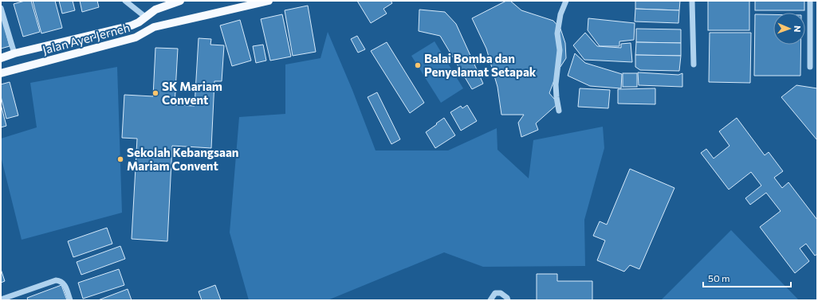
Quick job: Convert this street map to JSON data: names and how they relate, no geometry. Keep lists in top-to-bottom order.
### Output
{
  "streets": {
    "main road": ["Jalan Ayer Jerneh"]
  },
  "places": ["Balai Bomba dan Penyelamat Setapak", "SK Mariam Convent", "Sekolah Kebangsaan Mariam Convent"],
  "scale_bar": "50 m",
  "north": "right"
}
